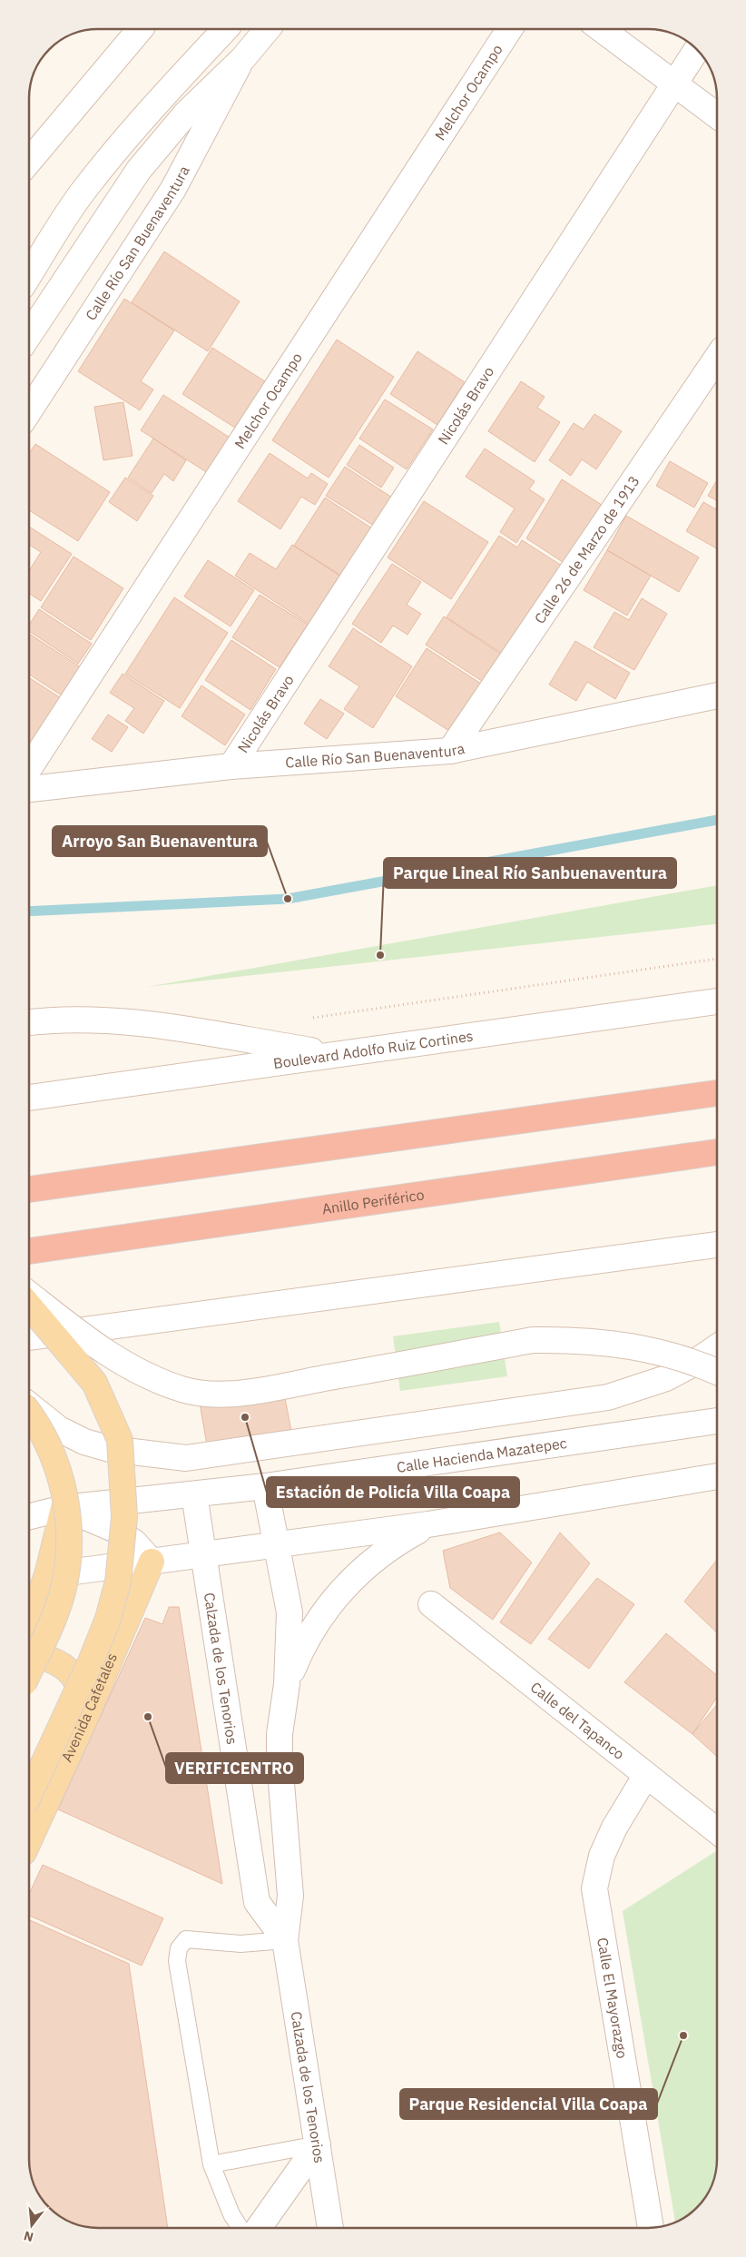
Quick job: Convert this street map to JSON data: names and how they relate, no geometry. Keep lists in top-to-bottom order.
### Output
{
  "streets": {
    "highway": ["Anillo Periférico"],
    "main road": ["Avenida Cafetales"],
    "street": [
      "Melchor Ocampo",
      "Calle Río San Buenaventura",
      "Nicolás Bravo",
      "Calle 26 de Marzo de 1913",
      "Boulevard Adolfo Ruiz Cortines",
      "Calle Hacienda Mazatepec",
      "Calzada de los Tenorios",
      "Calle del Tapanco",
      "Calle El Mayorazgo"
    ]
  },
  "crossings": [
    ["Calle Río San Buenaventura", "Nicolás Bravo"],
    ["Calle Río San Buenaventura", "Calle 26 de Marzo de 1913"],
    ["Calle Hacienda Mazatepec", "Calzada de los Tenorios"],
    ["Calle del Tapanco", "Calle El Mayorazgo"]
  ],
  "places": [
    "Arroyo San Buenaventura",
    "Parque Lineal Río Sanbuenaventura",
    "Estación de Policía Villa Coapa",
    "VERIFICENTRO",
    "Parque Residencial Villa Coapa"
  ],
  "north": "bottom"
}
